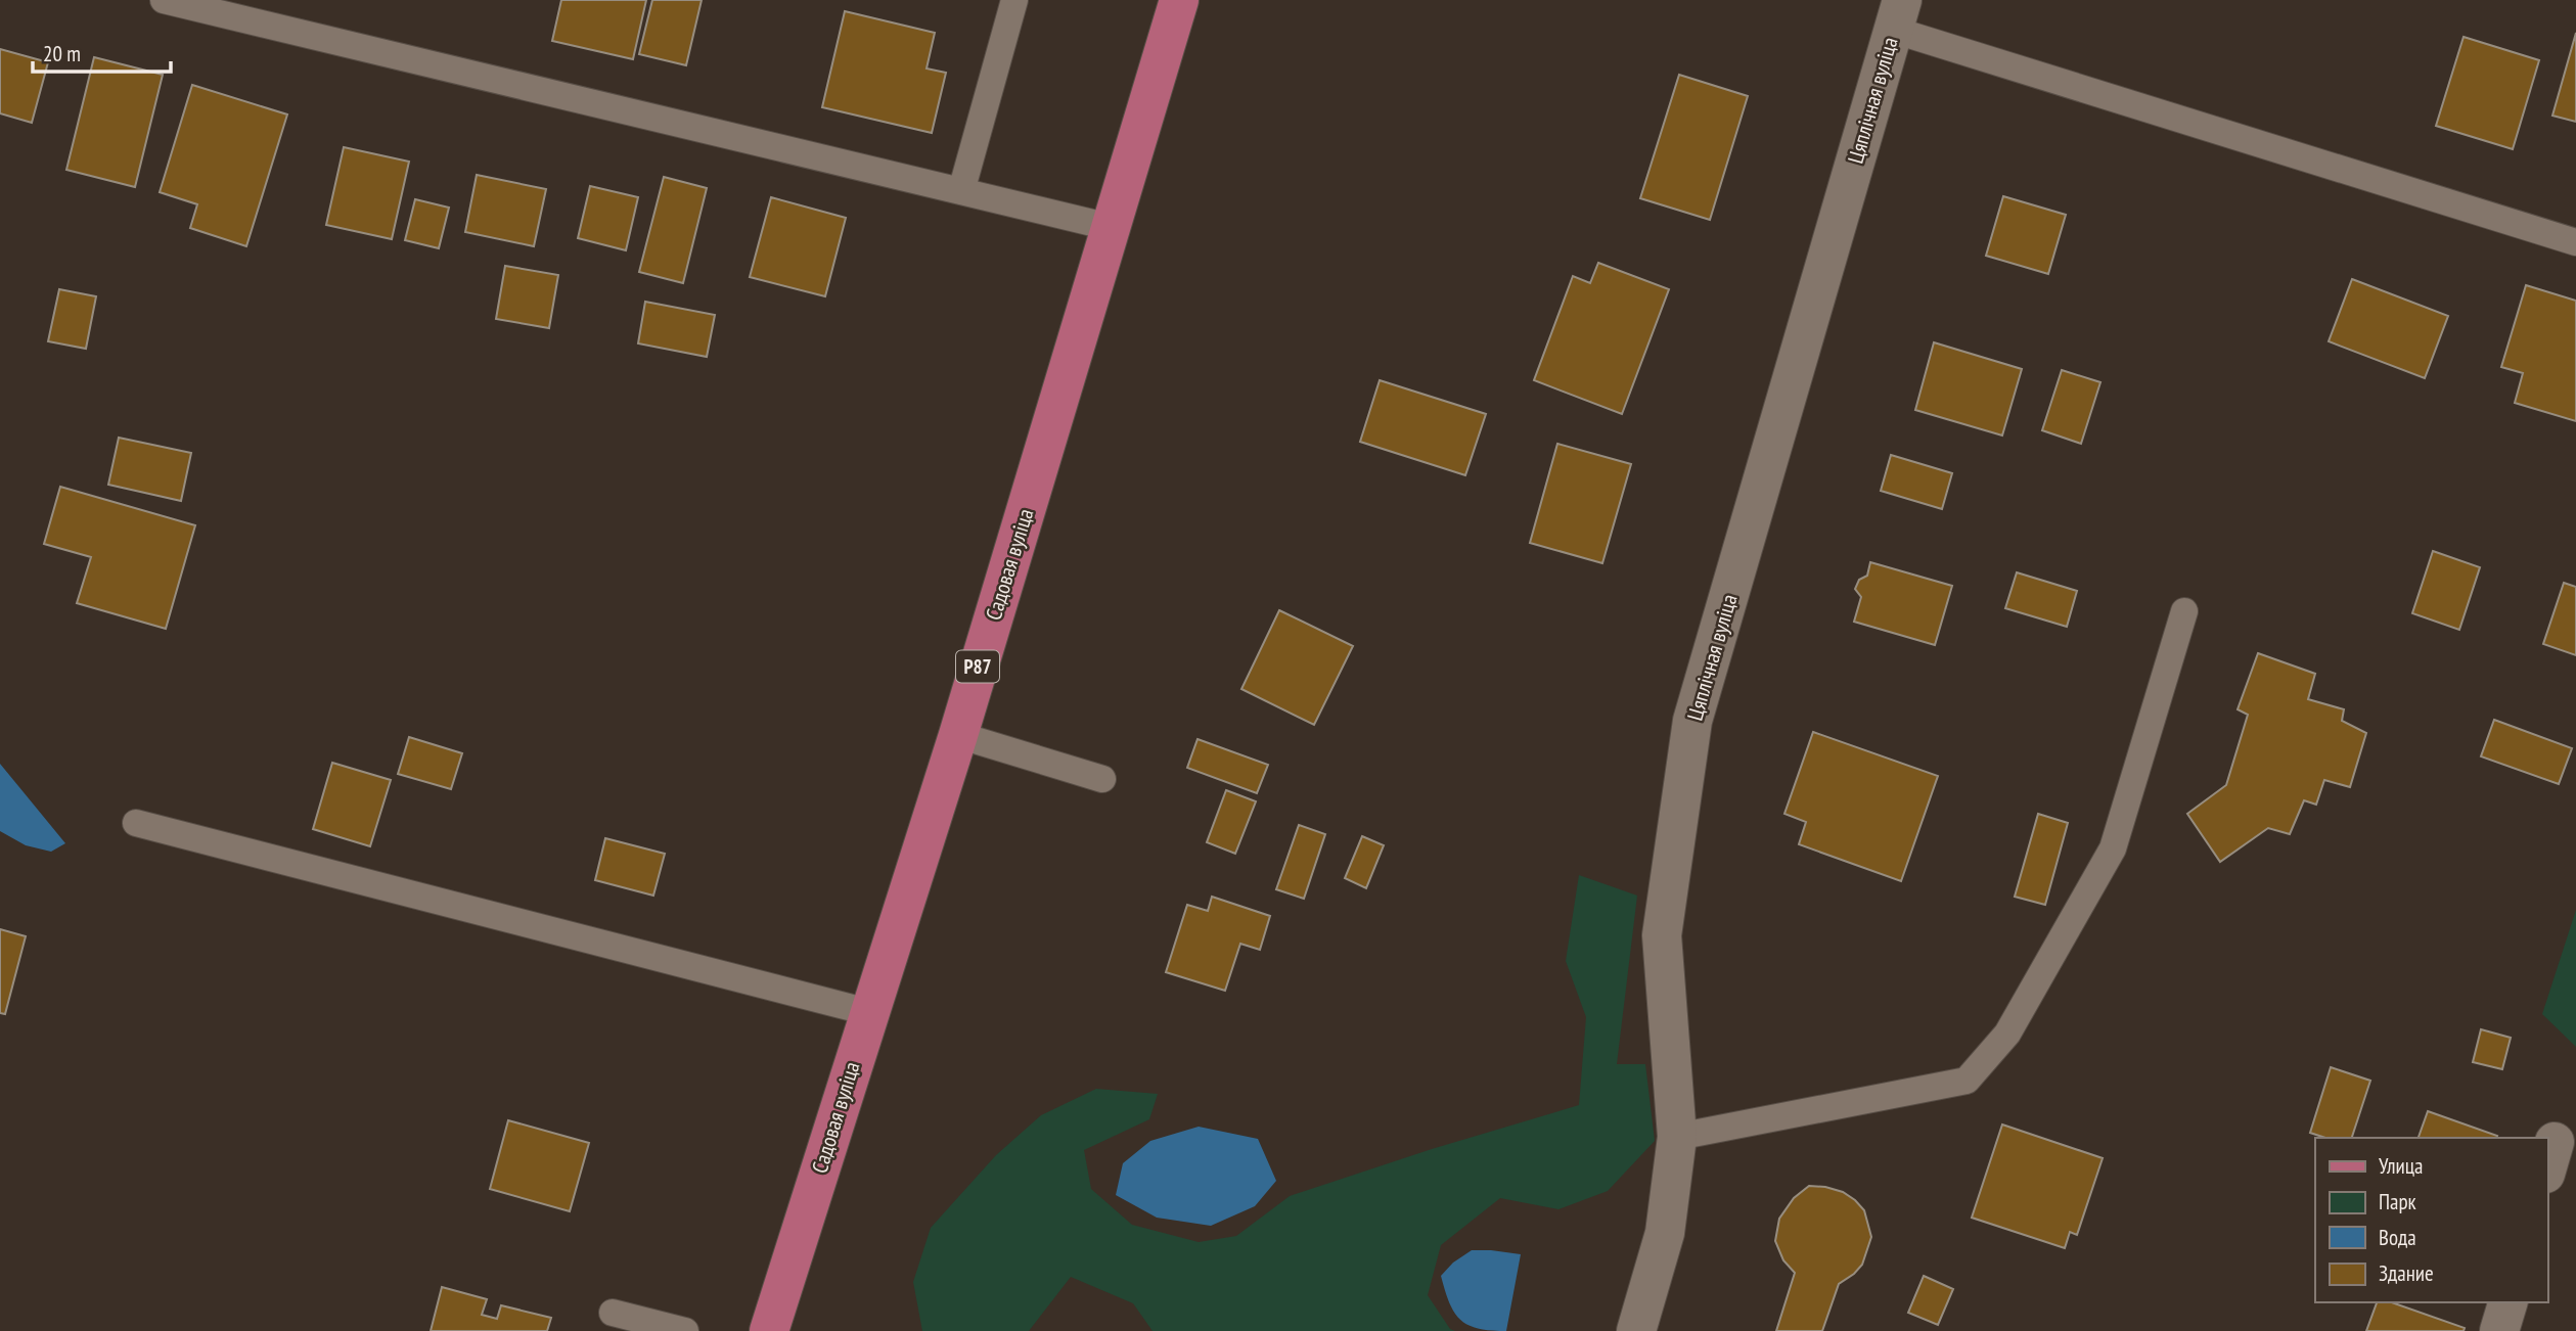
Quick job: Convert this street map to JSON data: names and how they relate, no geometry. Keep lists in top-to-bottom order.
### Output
{
  "streets": {
    "main road": ["Садовая вуліца", "Р87"],
    "street": ["Цяплічная вуліца"]
  },
  "legend": [
    "Улица",
    "Парк",
    "Вода",
    "Здание"
  ],
  "scale_bar": "20 m"
}
